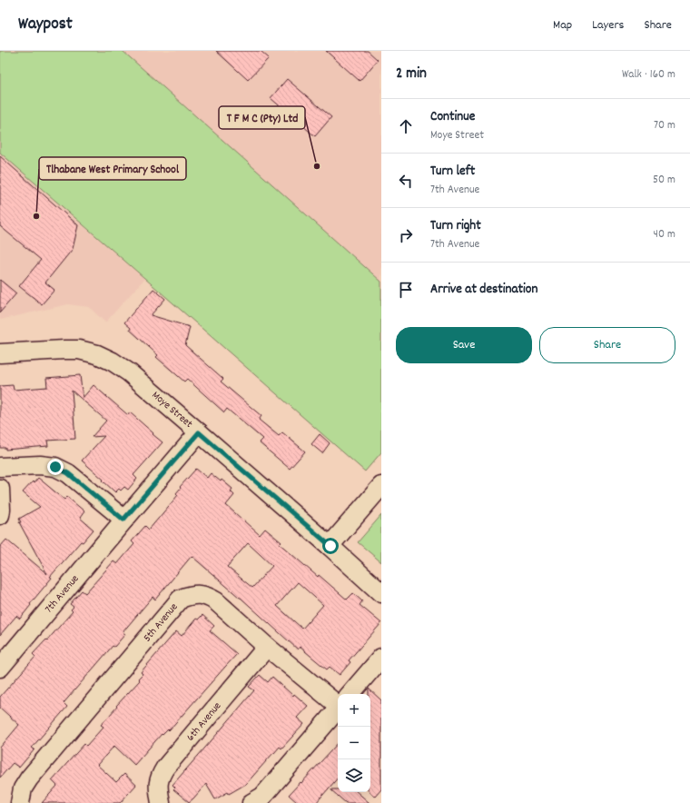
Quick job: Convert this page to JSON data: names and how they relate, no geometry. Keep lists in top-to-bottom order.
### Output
{
  "streets": {
    "street": [
      "Moye Street",
      "7th Avenue",
      "5th Avenue",
      "6th Avenue"
    ]
  },
  "crossings": [
    ["Moye Street", "7th Avenue"],
    ["5th Avenue", "6th Avenue"]
  ],
  "places": ["T F M C (Pty) Ltd", "Tlhabane West Primary School"],
  "page": {
    "header": "Waypost",
    "nav": ["Map", "Layers", "Share"],
    "heading": ["2 min", "Walk · 160 m"],
    "list": [
      ["Continue", "Moye Street", "70 m"],
      ["Turn left", "7th Avenue", "50 m"],
      ["Turn right", "7th Avenue", "40 m"],
      "Arrive at destination"
    ],
    "buttons": ["Save", "Share"],
    "map_buttons": ["+", "−"]
  }
}
